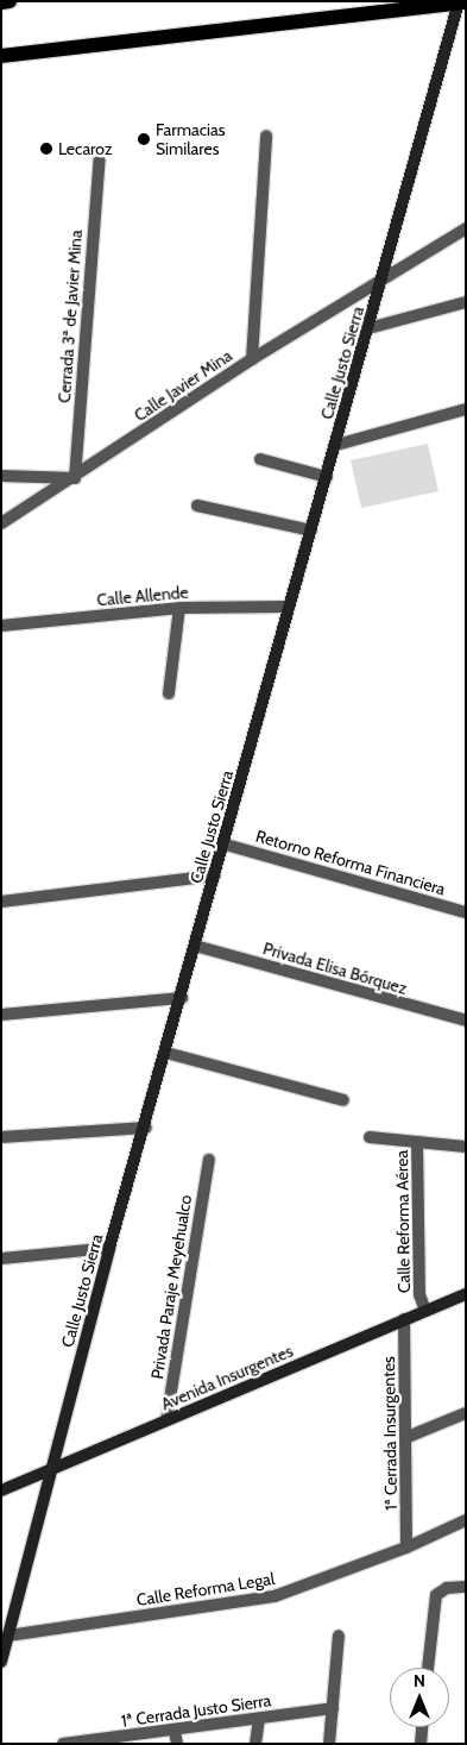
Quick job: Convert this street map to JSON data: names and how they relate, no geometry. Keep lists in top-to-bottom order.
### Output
{
  "streets": {
    "street": [
      "Cerrada 3ª de Javier Mina",
      "Calle Justo Sierra",
      "Calle Javier Mina",
      "Calle Allende",
      "Retorno Reforma Financiera",
      "Privada Elisa Bórquez",
      "Calle Reforma Aérea",
      "Privada Paraje Meyehualco",
      "Avenida Insurgentes",
      "1ª Cerrada Insurgentes",
      "Calle Reforma Legal",
      "1ª Cerrada Justo Sierra"
    ]
  },
  "crossings": [
    ["Cerrada 3ª de Javier Mina", "Calle Javier Mina"],
    ["Calle Justo Sierra", "Calle Javier Mina"],
    ["Calle Justo Sierra", "Calle Allende"],
    ["Calle Justo Sierra", "Retorno Reforma Financiera"],
    ["Calle Justo Sierra", "Privada Elisa Bórquez"],
    ["Calle Justo Sierra", "Avenida Insurgentes"],
    ["Calle Justo Sierra", "Calle Reforma Legal"],
    ["Calle Reforma Aérea", "Avenida Insurgentes"],
    ["Privada Paraje Meyehualco", "Avenida Insurgentes"],
    ["Avenida Insurgentes", "1ª Cerrada Insurgentes"],
    ["1ª Cerrada Insurgentes", "Calle Reforma Legal"]
  ],
  "places": ["Farmacias Similares", "Lecaroz"],
  "north": "top"
}
